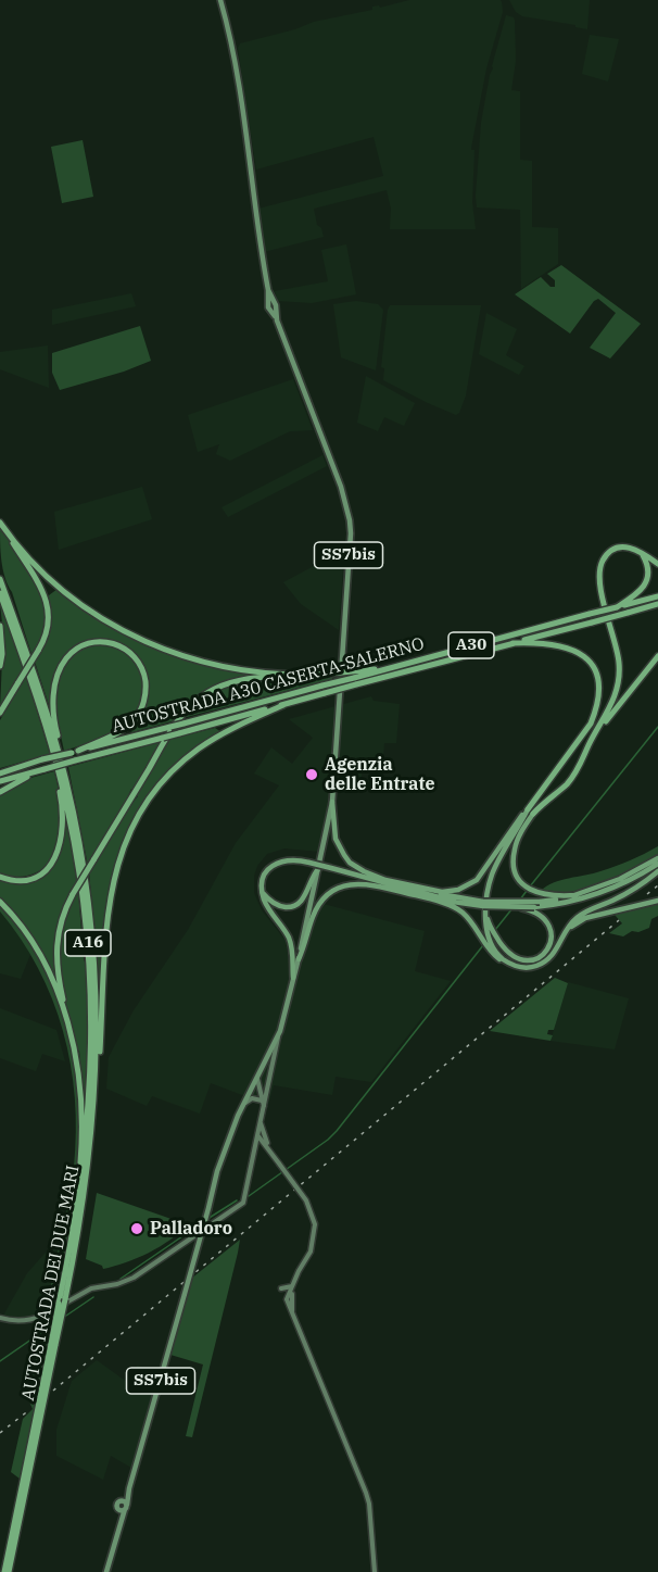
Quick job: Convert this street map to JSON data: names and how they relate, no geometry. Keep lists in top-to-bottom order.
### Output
{
  "streets": {
    "highway": [
      "SS7bis",
      "A30",
      "AUTOSTRADA A30 CASERTA-SALERNO",
      "A16",
      "AUTOSTRADA DEI DUE MARI"
    ]
  },
  "places": ["Agenzia delle Entrate", "Palladoro"]
}
